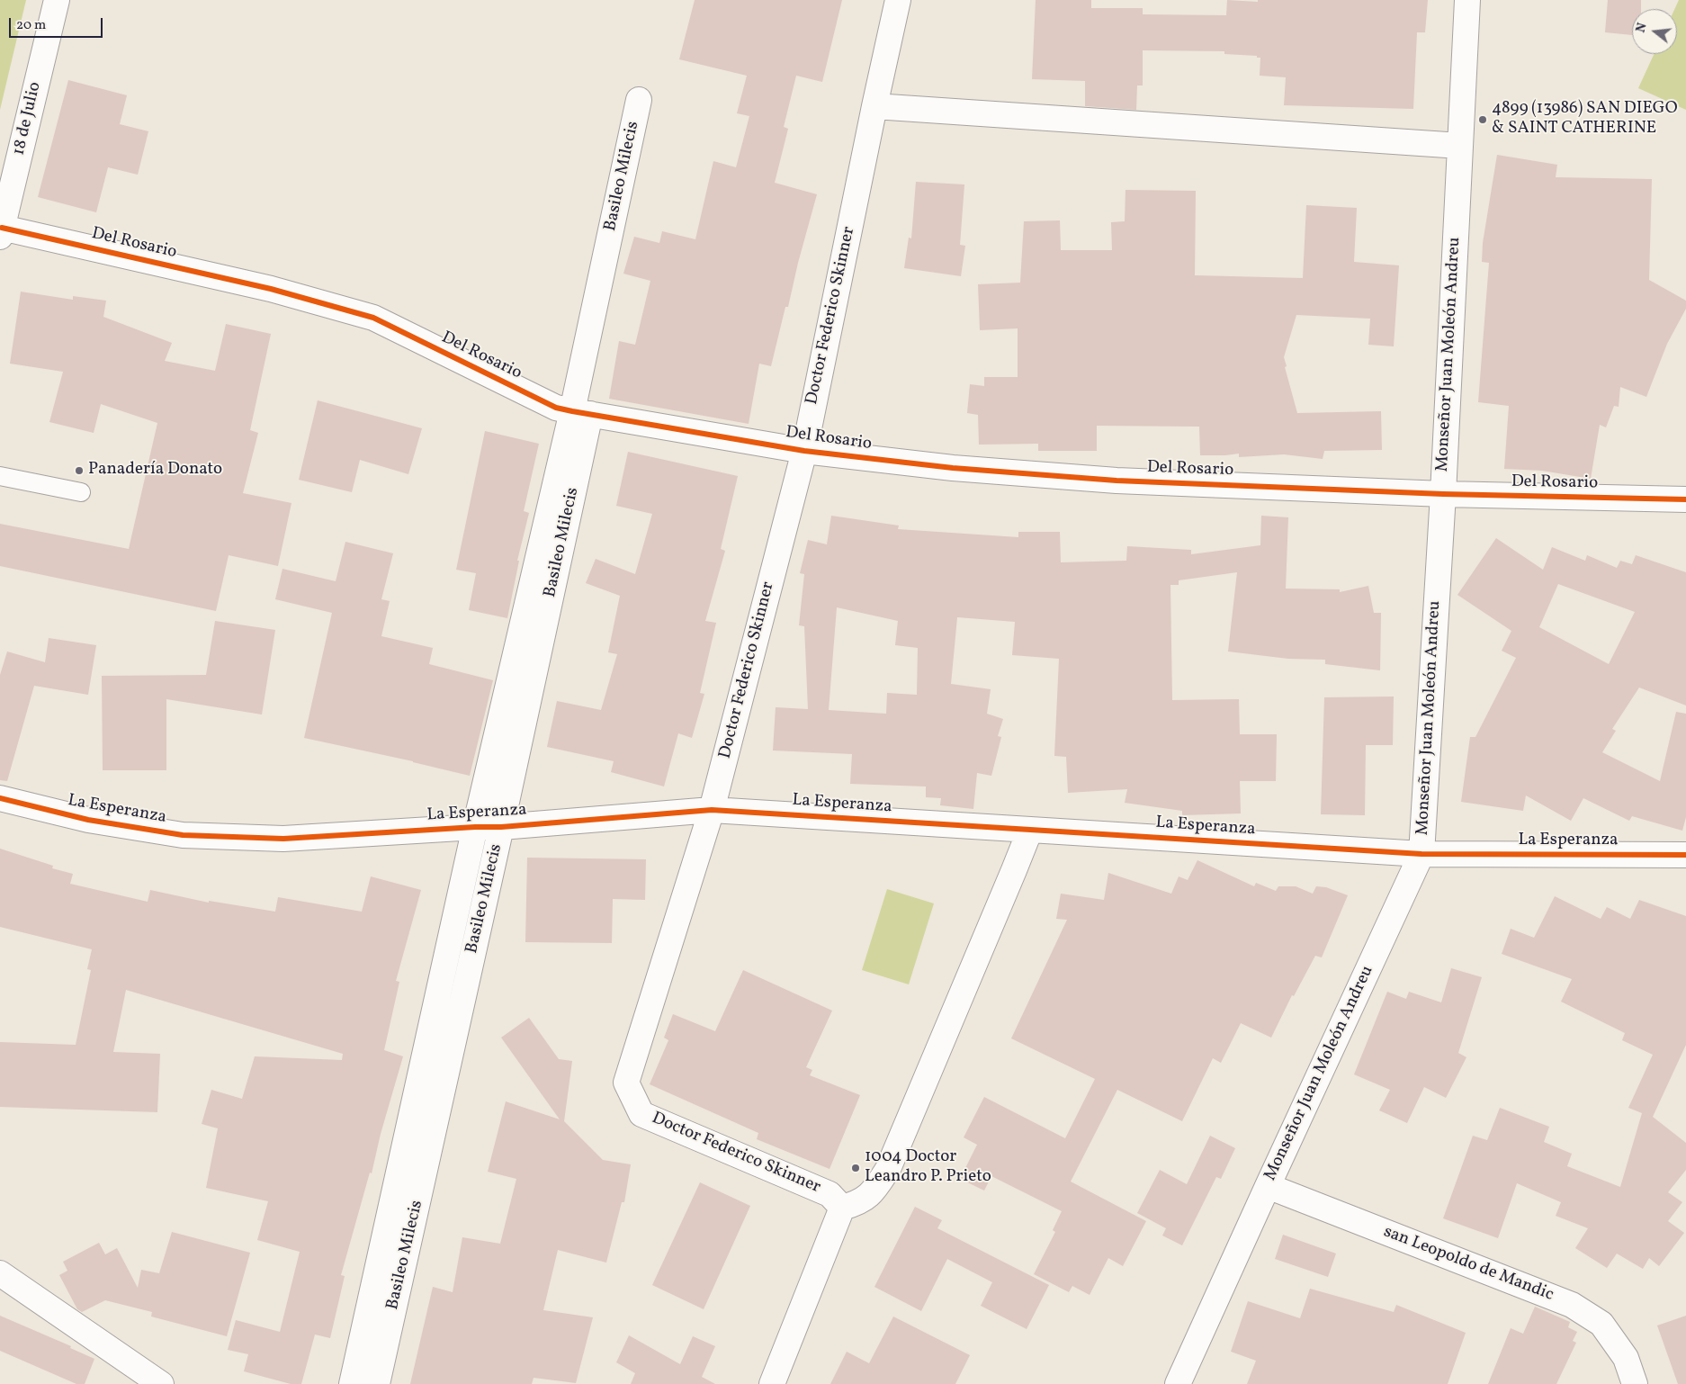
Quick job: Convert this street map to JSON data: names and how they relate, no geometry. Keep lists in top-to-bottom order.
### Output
{
  "streets": {
    "street": [
      "18 de Julio",
      "Basileo Milecis",
      "Del Rosario",
      "Doctor Federico Skinner",
      "Monseñor Juan Moleón Andreu",
      "La Esperanza",
      "san Leopoldo de Mandic"
    ]
  },
  "crossings": [
    ["18 de Julio", "Del Rosario"],
    ["Basileo Milecis", "Del Rosario"],
    ["Basileo Milecis", "La Esperanza"],
    ["Del Rosario", "Doctor Federico Skinner"],
    ["Del Rosario", "Monseñor Juan Moleón Andreu"],
    ["Doctor Federico Skinner", "La Esperanza"],
    ["Monseñor Juan Moleón Andreu", "La Esperanza"],
    ["Monseñor Juan Moleón Andreu", "san Leopoldo de Mandic"]
  ],
  "places": ["4899 (13986) SAN DIEGO & SAINT CATHERINE", "Panadería Donato", "1004 Doctor Leandro P. Prieto"],
  "scale_bar": "20 m",
  "north": "left"
}
